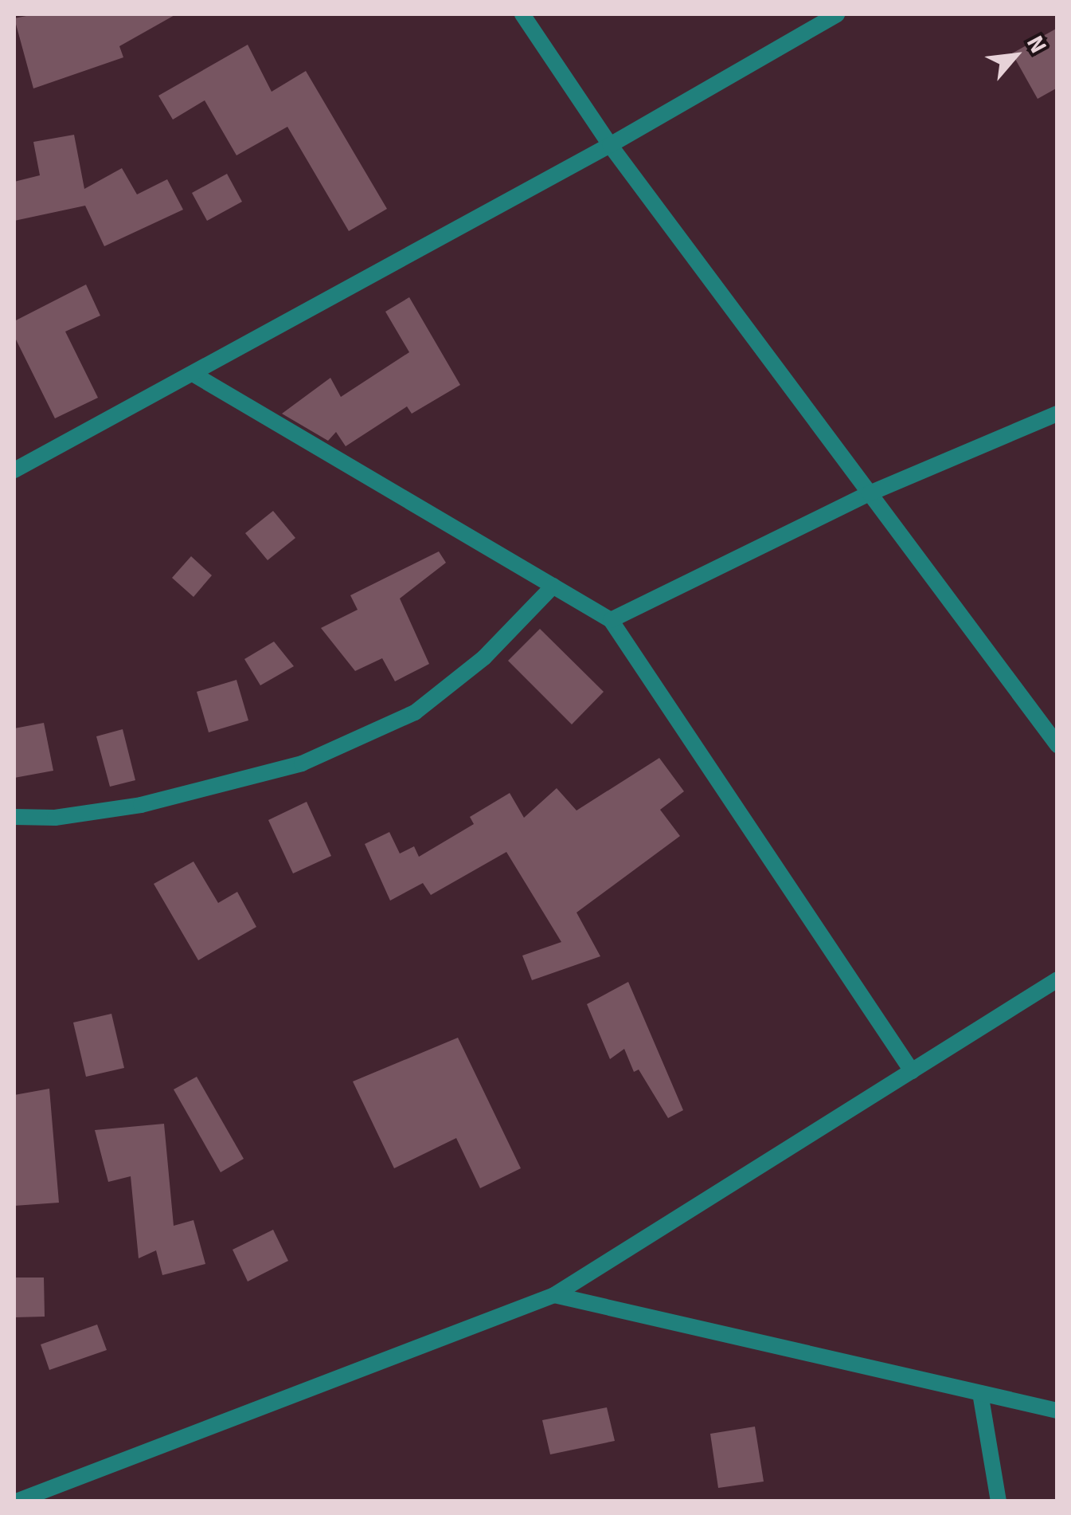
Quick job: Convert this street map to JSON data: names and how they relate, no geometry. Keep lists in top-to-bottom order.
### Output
{
  "north": "top right"
}
